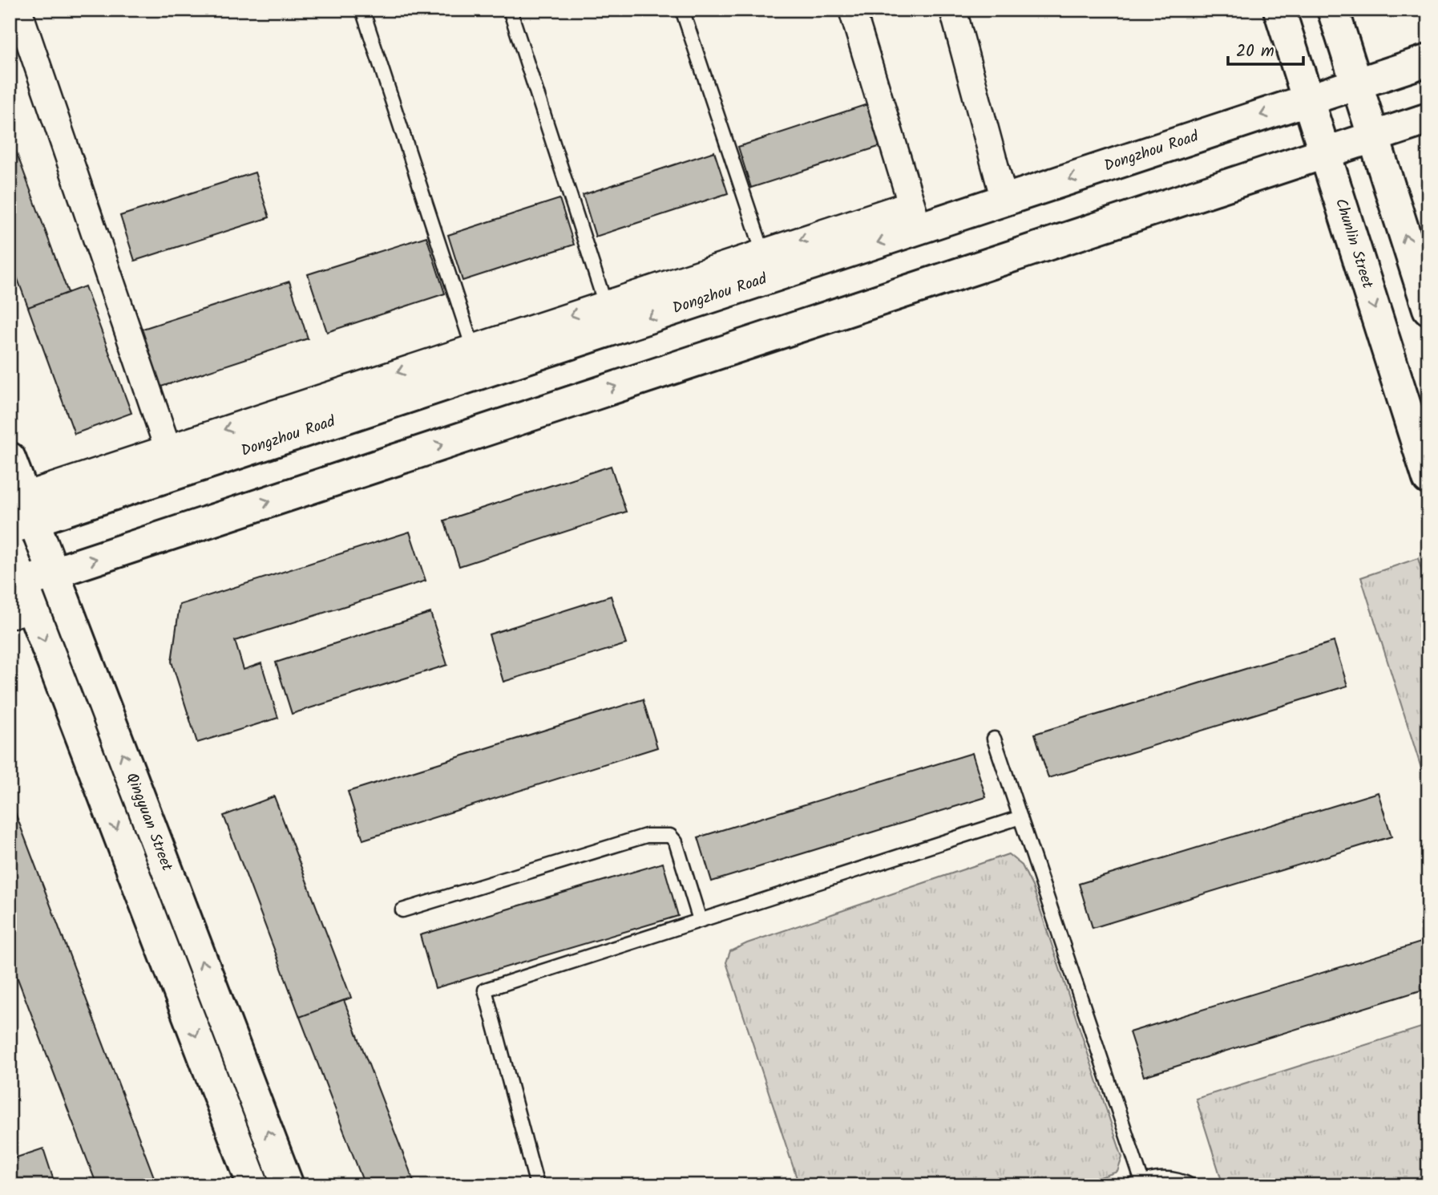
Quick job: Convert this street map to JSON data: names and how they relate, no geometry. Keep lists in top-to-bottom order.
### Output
{
  "streets": {
    "street": ["Dongzhou Road", "Chunlin Street", "Qingyuan Street"]
  },
  "crossings": [
    ["Dongzhou Road", "Chunlin Street"],
    ["Dongzhou Road", "Qingyuan Street"]
  ],
  "scale_bar": "20 m"
}
